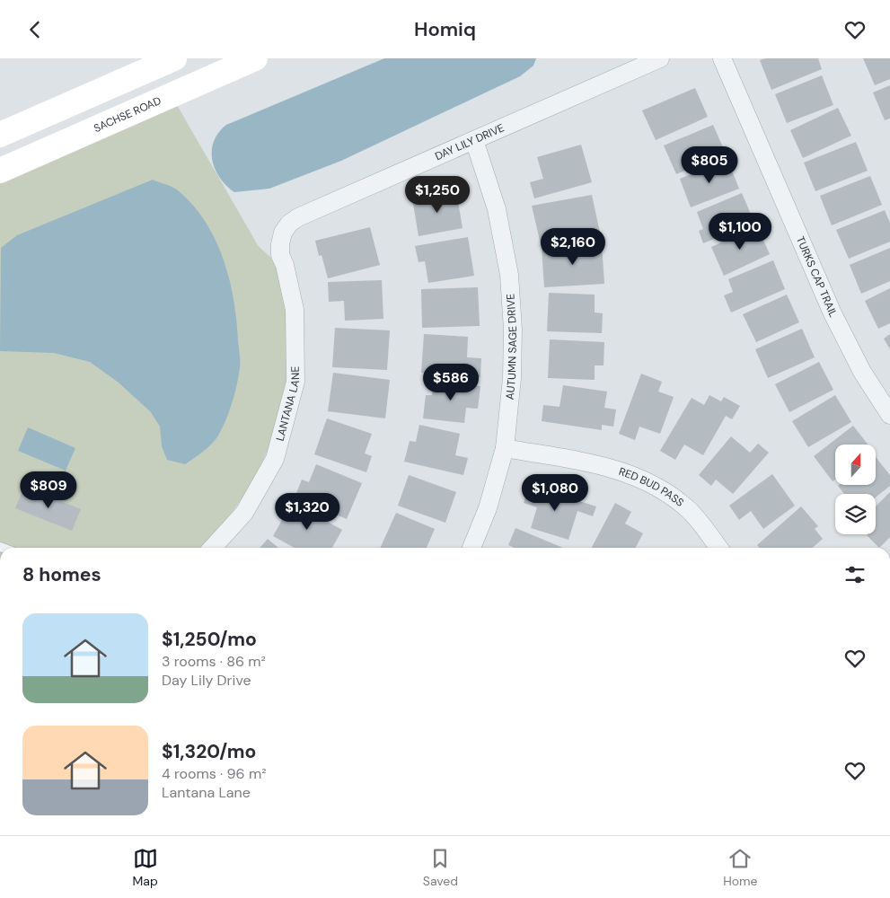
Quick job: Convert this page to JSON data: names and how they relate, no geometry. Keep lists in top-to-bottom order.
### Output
{
  "streets": {
    "main road": ["SACHSE ROAD"],
    "street": [
      "DAY LILY DRIVE",
      "TURKS CAP TRAIL",
      "AUTUMN SAGE DRIVE",
      "LANTANA LANE",
      "RED BUD PASS"
    ]
  },
  "crossings": [
    ["DAY LILY DRIVE", "AUTUMN SAGE DRIVE"],
    ["DAY LILY DRIVE", "LANTANA LANE"],
    ["AUTUMN SAGE DRIVE", "RED BUD PASS"]
  ],
  "north": "top",
  "page": {
    "header": "Homiq",
    "price": [
      "$805",
      "$1,250",
      "$1,100",
      "$2,160",
      "$586",
      "$809",
      "$1,080",
      "$1,320"
    ],
    "heading": "8 homes",
    "list": [
      {
        "name": "$1,250/mo",
        "note": "3 rooms · 86 m² · Day Lily Drive"
      },
      {
        "name": "$1,320/mo",
        "note": "4 rooms · 96 m² · Lantana Lane"
      }
    ],
    "tabs": ["Map", "Saved", "Home"]
  }
}
